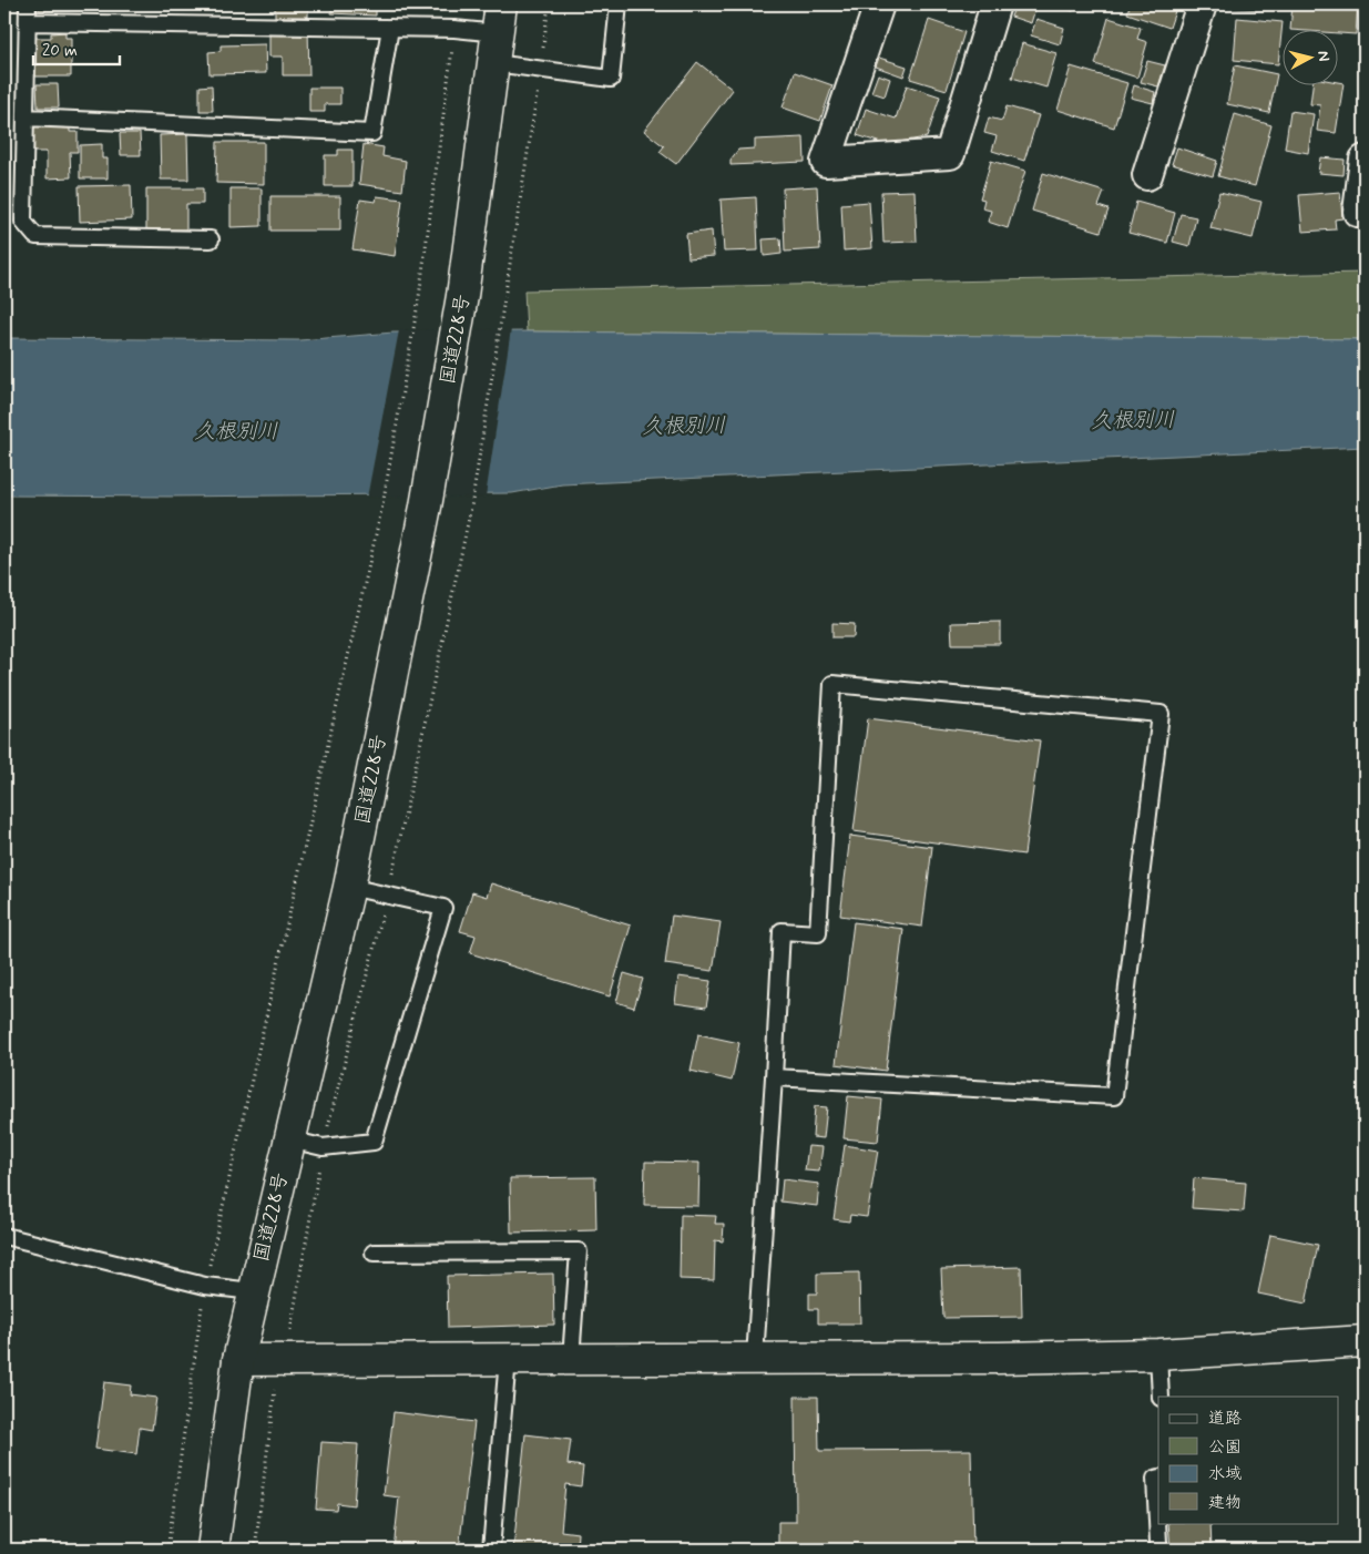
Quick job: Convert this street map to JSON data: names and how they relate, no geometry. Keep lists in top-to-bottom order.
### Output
{
  "streets": {
    "main road": ["国道228号"]
  },
  "water": ["久根別川"],
  "legend": [
    "道路",
    "公園",
    "水域",
    "建物"
  ],
  "scale_bar": "20 m",
  "north": "right"
}
